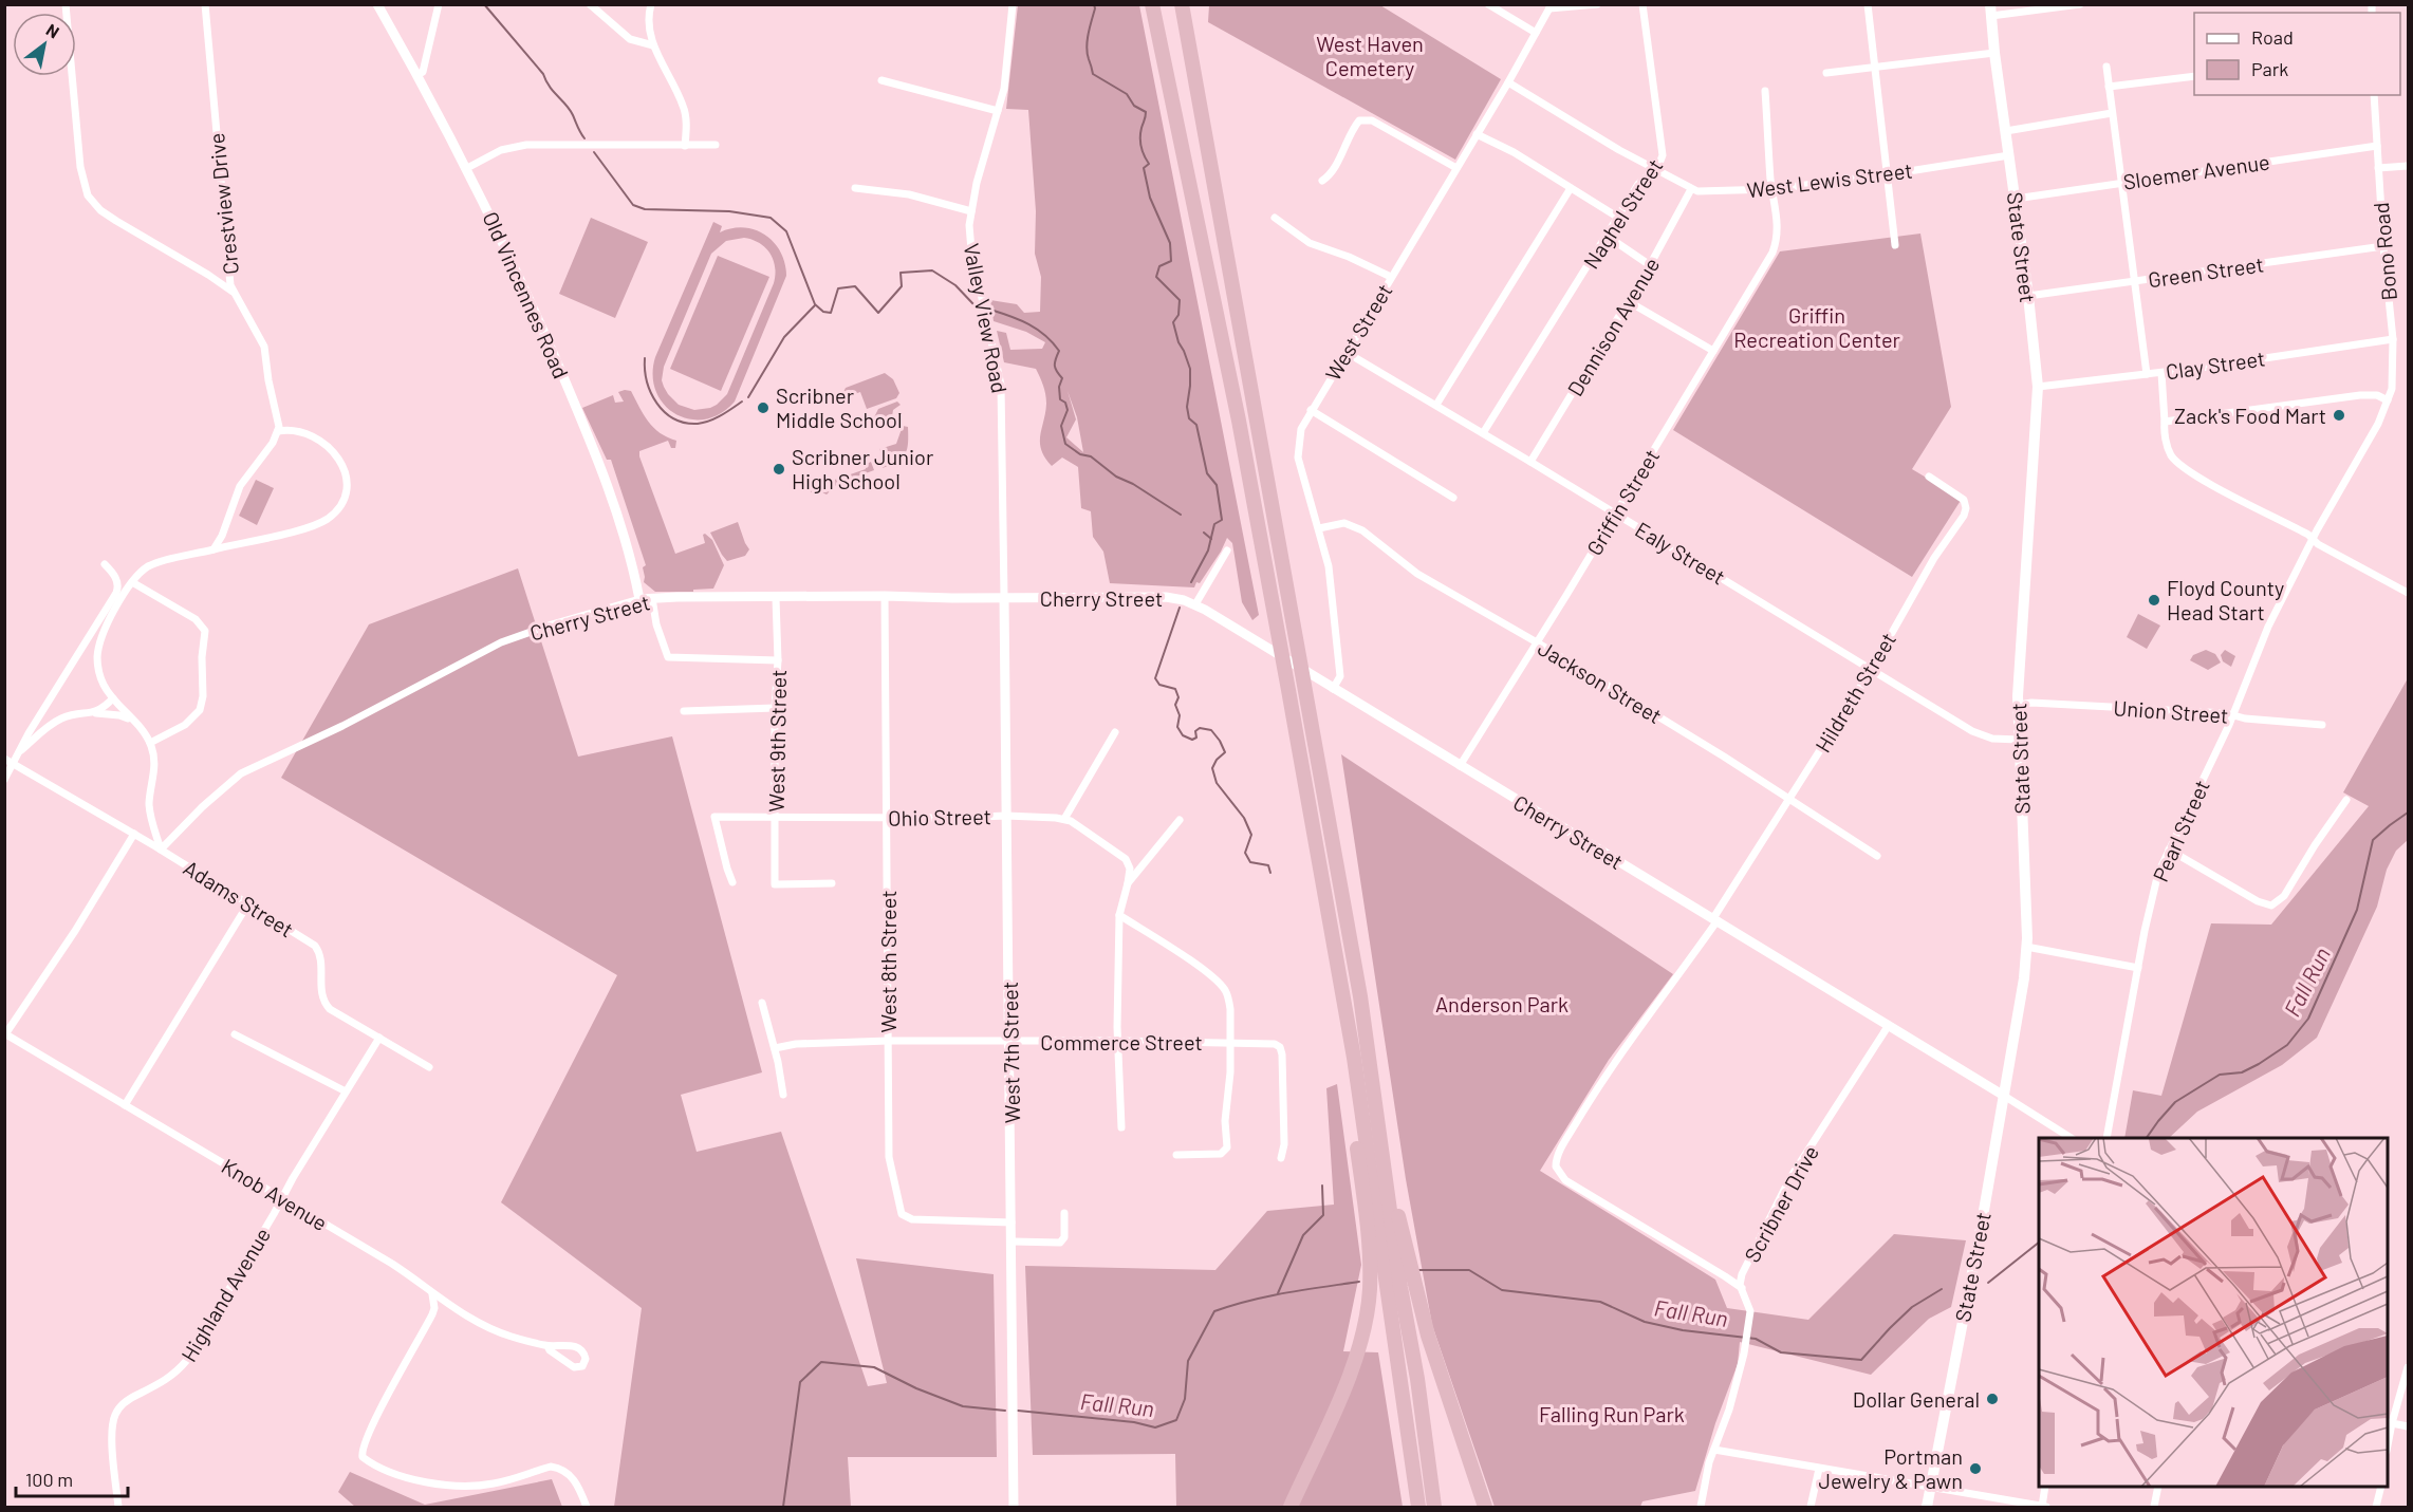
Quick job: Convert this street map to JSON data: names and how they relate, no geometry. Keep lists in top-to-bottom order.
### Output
{
  "streets": {
    "main road": ["State Street"],
    "street": [
      "Sloemer Avenue",
      "West Lewis Street",
      "Crestview Drive",
      "Naghel Street",
      "Bono Road",
      "Green Street",
      "Old Vincennes Road",
      "Valley View Road",
      "Dennison Avenue",
      "West Street",
      "Clay Street",
      "Griffin Street",
      "Ealy Street",
      "Cherry Street",
      "Jackson Street",
      "Hildreth Street",
      "Union Street",
      "West 9th Street",
      "Ohio Street",
      "Pearl Street",
      "Adams Street",
      "West 8th Street",
      "Commerce Street",
      "West 7th Street",
      "Knob Avenue",
      "Scribner Drive",
      "Highland Avenue"
    ]
  },
  "crossings": [
    ["Sloemer Avenue", "State Street"],
    ["Sloemer Avenue", "Bono Road"],
    ["West Lewis Street", "Naghel Street"],
    ["West Lewis Street", "State Street"],
    ["West Lewis Street", "Dennison Avenue"],
    ["West Lewis Street", "West Street"],
    ["West Lewis Street", "Griffin Street"],
    ["Naghel Street", "Ealy Street"],
    ["State Street", "Green Street"],
    ["State Street", "Clay Street"],
    ["State Street", "Ealy Street"],
    ["State Street", "Cherry Street"],
    ["State Street", "Union Street"],
    ["Bono Road", "Green Street"],
    ["Bono Road", "Clay Street"],
    ["Bono Road", "Pearl Street"],
    ["Old Vincennes Road", "Cherry Street"],
    ["Valley View Road", "Cherry Street"],
    ["Valley View Road", "West 7th Street"],
    ["Dennison Avenue", "Ealy Street"],
    ["West Street", "Ealy Street"],
    ["West Street", "Cherry Street"],
    ["West Street", "Jackson Street"],
    ["Griffin Street", "Ealy Street"],
    ["Griffin Street", "Cherry Street"],
    ["Griffin Street", "Jackson Street"],
    ["Ealy Street", "Hildreth Street"],
    ["Cherry Street", "Hildreth Street"],
    ["Cherry Street", "West 9th Street"],
    ["Cherry Street", "Adams Street"],
    ["Cherry Street", "West 8th Street"],
    ["Cherry Street", "West 7th Street"],
    ["Cherry Street", "Scribner Drive"],
    ["Jackson Street", "Hildreth Street"],
    ["Hildreth Street", "Scribner Drive"],
    ["Union Street", "Pearl Street"],
    ["West 9th Street", "Ohio Street"],
    ["Ohio Street", "West 8th Street"],
    ["Ohio Street", "West 7th Street"],
    ["Adams Street", "Highland Avenue"],
    ["West 8th Street", "Commerce Street"],
    ["West 8th Street", "West 7th Street"],
    ["Commerce Street", "West 7th Street"],
    ["Knob Avenue", "Highland Avenue"]
  ],
  "water": ["Fall Run"],
  "parks": [
    "West Haven Cemetery",
    "Griffin Recreation Center",
    "Anderson Park",
    "Falling Run Park"
  ],
  "places": [
    "Scribner Middle School",
    "Zack's Food Mart",
    "Scribner Junior High School",
    "Floyd County Head Start",
    "Dollar General",
    "Portman Jewelry & Pawn"
  ],
  "legend": ["Road", "Park"],
  "scale_bar": "100 m",
  "north": "top right"
}
